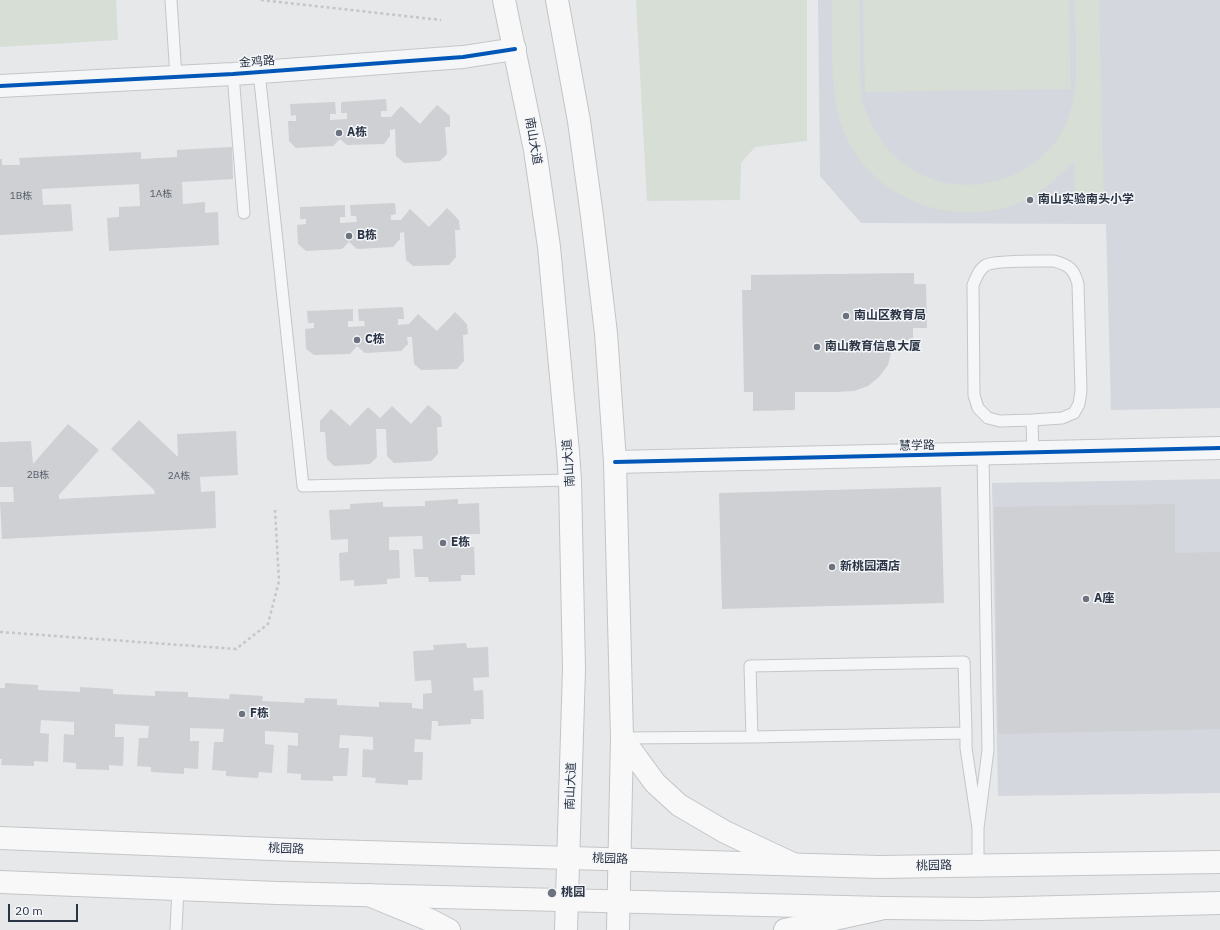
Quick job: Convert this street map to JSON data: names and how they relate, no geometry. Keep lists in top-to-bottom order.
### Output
{
  "streets": {
    "main road": ["南山大道", "桃园路"],
    "street": ["金鸡路", "慧学路"]
  },
  "crossings": [
    ["金鸡路", "南山大道"],
    ["南山大道", "桃园路"]
  ],
  "places": [
    "A栋",
    "南山实验南头小学",
    "B栋",
    "南山区教育局",
    "C栋",
    "南山教育信息大厦",
    "E栋",
    "新桃园酒店",
    "A座",
    "F栋",
    "桃园"
  ],
  "house_numbers": [
    "1A栋",
    "1B栋",
    "2B栋",
    "2A栋"
  ],
  "scale_bar": "20 m"
}
